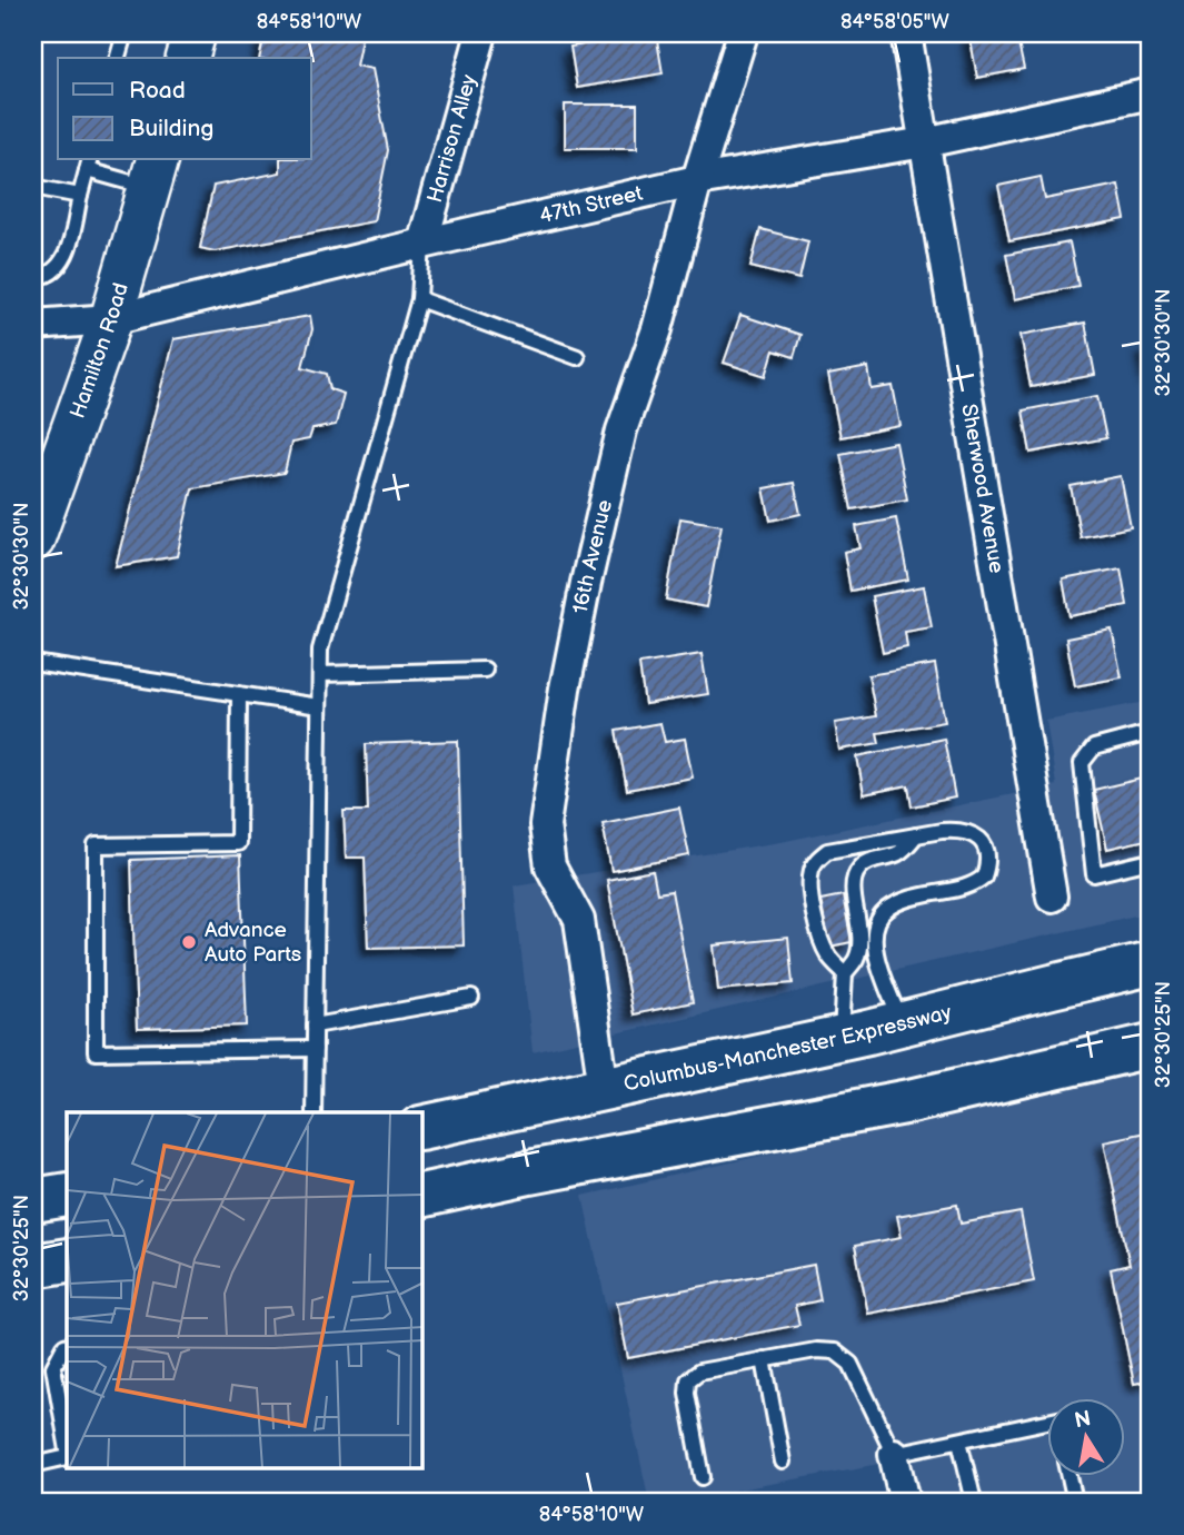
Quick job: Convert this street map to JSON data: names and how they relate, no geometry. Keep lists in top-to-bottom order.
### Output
{
  "streets": {
    "main road": ["Columbus-Manchester Expressway"],
    "street": [
      "Harrison Alley",
      "47th Street",
      "Hamilton Road",
      "Sherwood Avenue",
      "16th Avenue"
    ]
  },
  "crossings": [
    ["Harrison Alley", "47th Street"],
    ["47th Street", "Hamilton Road"],
    ["47th Street", "Sherwood Avenue"],
    ["47th Street", "16th Avenue"],
    ["16th Avenue", "Columbus-Manchester Expressway"]
  ],
  "places": ["Advance Auto Parts"],
  "legend": ["Road", "Building"],
  "north": "top",
  "coordinates": [
    "84°58'10\"W",
    "84°58'05\"W",
    "32°30'30\"N",
    "32°30'25\"N"
  ]
}
